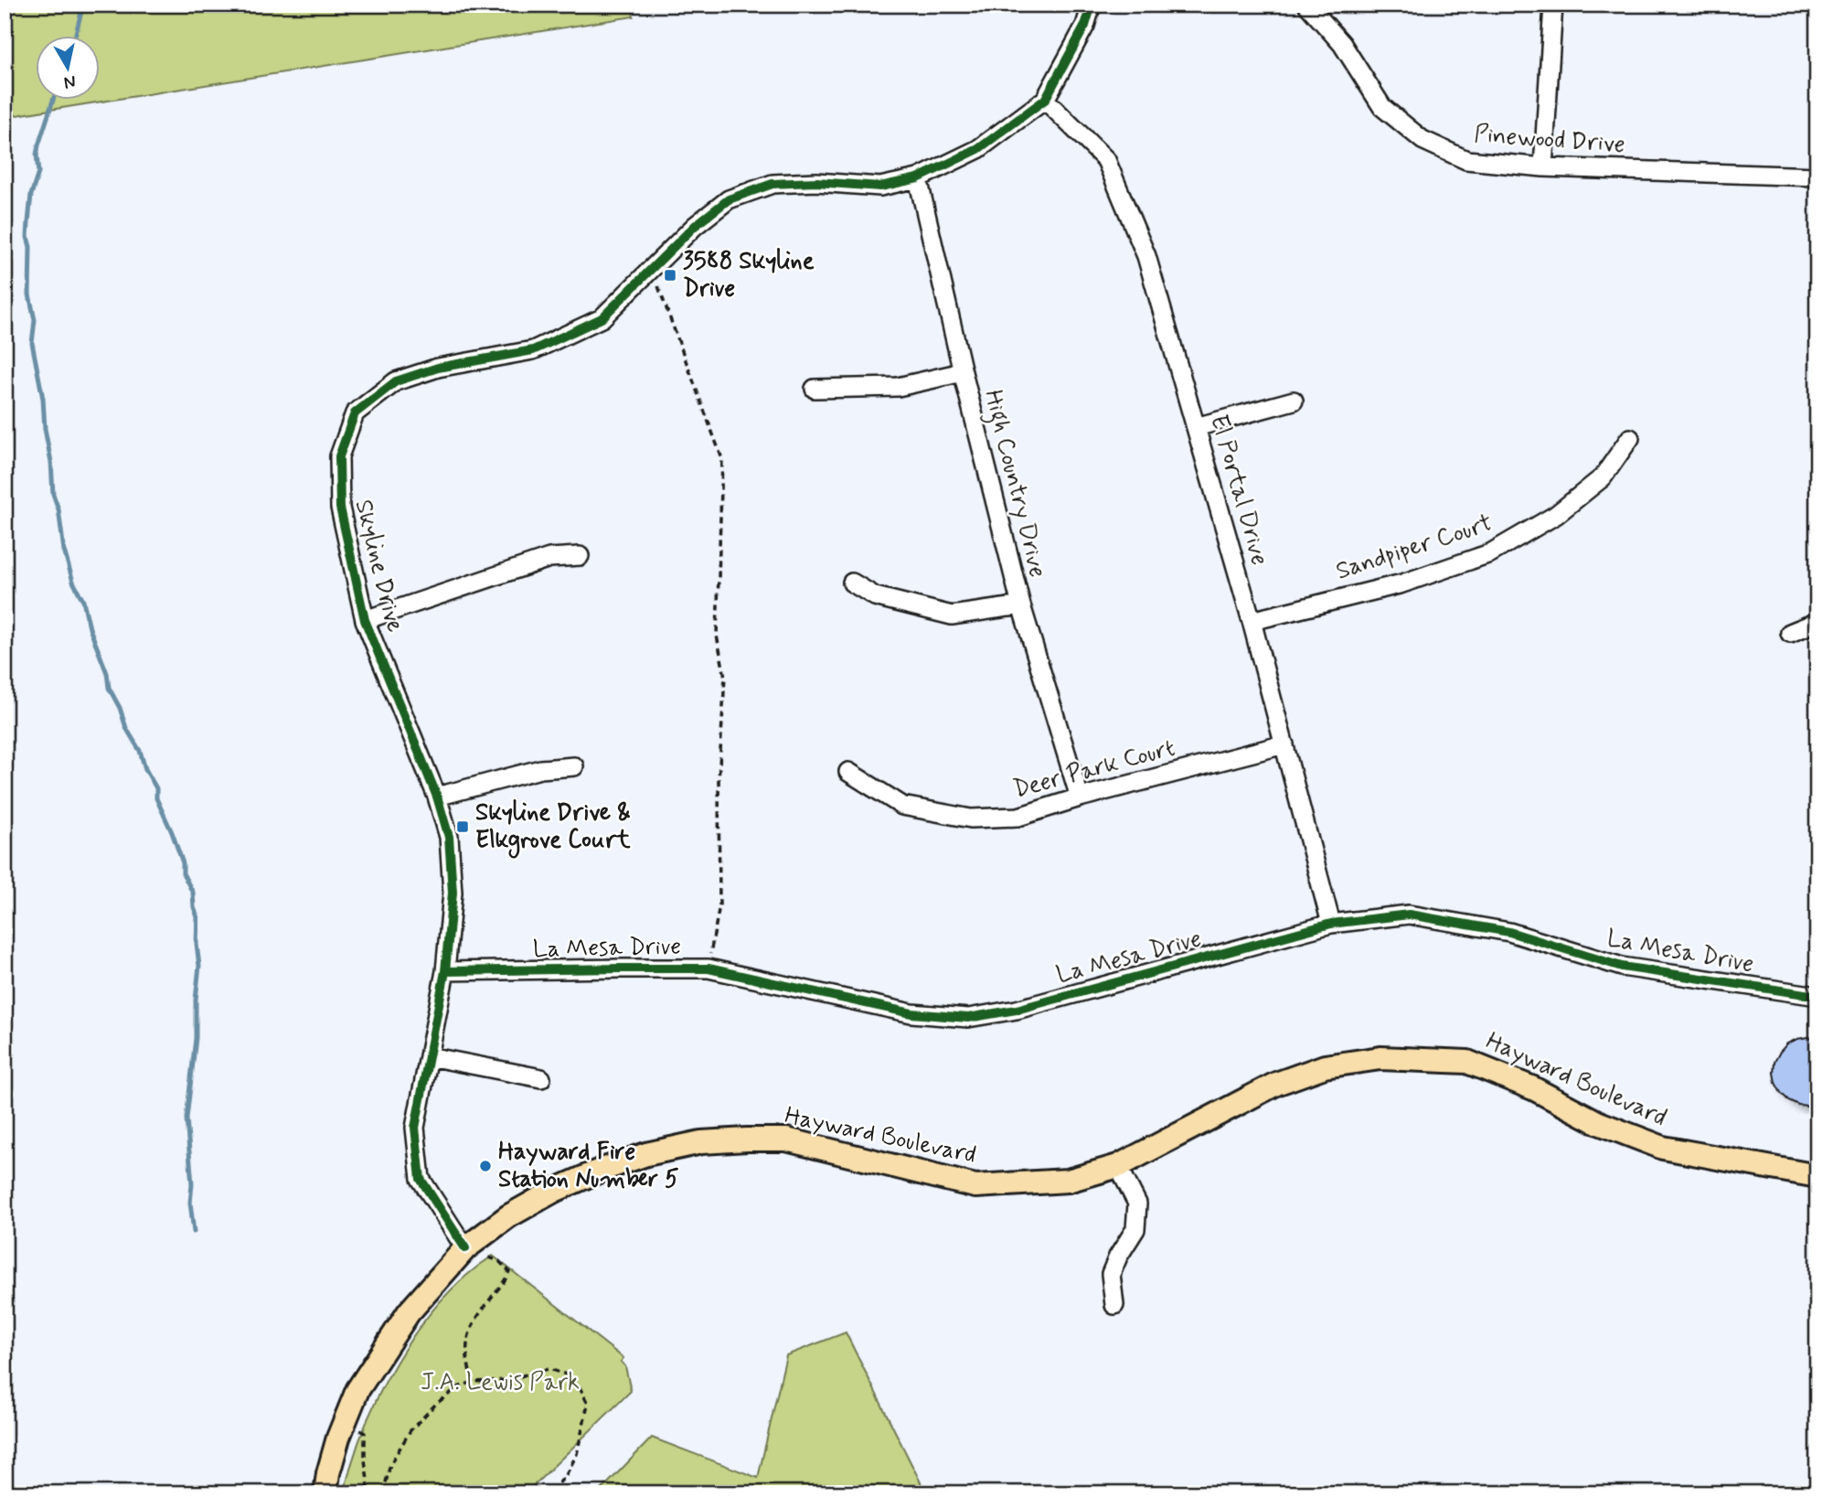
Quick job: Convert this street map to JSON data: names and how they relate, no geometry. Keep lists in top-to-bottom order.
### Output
{
  "streets": {
    "main road": ["Hayward Boulevard"],
    "street": [
      "Pinewood Drive",
      "High Country Drive",
      "El Portal Drive",
      "Sandpiper Court",
      "Skyline Drive",
      "Deer Park Court",
      "La Mesa Drive"
    ]
  },
  "crossings": [
    ["High Country Drive", "Skyline Drive"],
    ["High Country Drive", "Deer Park Court"],
    ["El Portal Drive", "Sandpiper Court"],
    ["El Portal Drive", "Skyline Drive"],
    ["El Portal Drive", "Deer Park Court"],
    ["El Portal Drive", "La Mesa Drive"],
    ["Skyline Drive", "La Mesa Drive"],
    ["Skyline Drive", "Hayward Boulevard"]
  ],
  "parks": ["J.A. Lewis Park"],
  "places": {
    "transit": ["3588 Skyline Drive", "Skyline Drive & Elkgrove Court"],
    "other": ["Hayward Fire Station Number 5"]
  },
  "north": "bottom"
}
